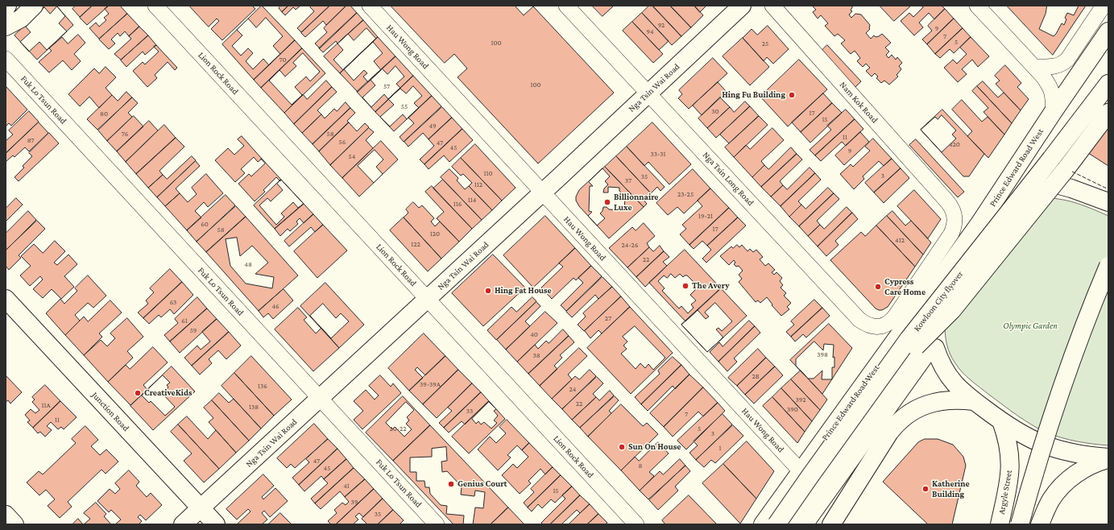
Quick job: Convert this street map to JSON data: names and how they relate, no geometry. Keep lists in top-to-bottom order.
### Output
{
  "streets": {
    "main road": [
      "Nga Tsin Wai Road",
      "Prince Edward Road West",
      "Kowloon City flyover",
      "Junction Road",
      "Argyle Street"
    ],
    "street": [
      "Hau Wong Road",
      "Lion Rock Road",
      "Fuk Lo Tsun Road",
      "Nam Kok Road",
      "Nga Tsin Long Road"
    ]
  },
  "crossings": [
    ["Hau Wong Road", "Nga Tsin Wai Road"],
    ["Hau Wong Road", "Prince Edward Road West"],
    ["Lion Rock Road", "Nga Tsin Wai Road"],
    ["Nga Tsin Wai Road", "Fuk Lo Tsun Road"],
    ["Nga Tsin Wai Road", "Nga Tsin Long Road"],
    ["Nga Tsin Wai Road", "Junction Road"],
    ["Nam Kok Road", "Nga Tsin Long Road"]
  ],
  "parks": ["Olympic Garden"],
  "places": [
    "Hing Fu Building",
    "Billionnaire Luxe",
    "The Avery",
    "Cypress Care Home",
    "Hing Fat House",
    "CreativeKids",
    "Sun On House",
    "Genius Court",
    "Katherine Building"
  ],
  "house_numbers": [
    "92",
    "9",
    "94",
    "7",
    "5",
    "100",
    "25",
    "70",
    "100",
    "57",
    "55",
    "30",
    "17",
    "80",
    "15",
    "49",
    "76",
    "58",
    "11",
    "87",
    "56",
    "47",
    "420",
    "45",
    "9",
    "33-31",
    "54",
    "110",
    "3",
    "35",
    "37",
    "112",
    "23-25",
    "114",
    "116",
    "19-21",
    "60",
    "17",
    "58",
    "120",
    "412",
    "122",
    "24-26",
    "22",
    "48",
    "63",
    "46",
    "27",
    "61",
    "59",
    "40",
    "398",
    "38",
    "2B",
    "39-39A",
    "136",
    "24",
    "392",
    "22",
    "11A",
    "138",
    "390",
    "33",
    "7",
    "11",
    "20-22",
    "5",
    "3",
    "1",
    "47",
    "8",
    "45",
    "41",
    "15",
    "39",
    "35"
  ]
}
